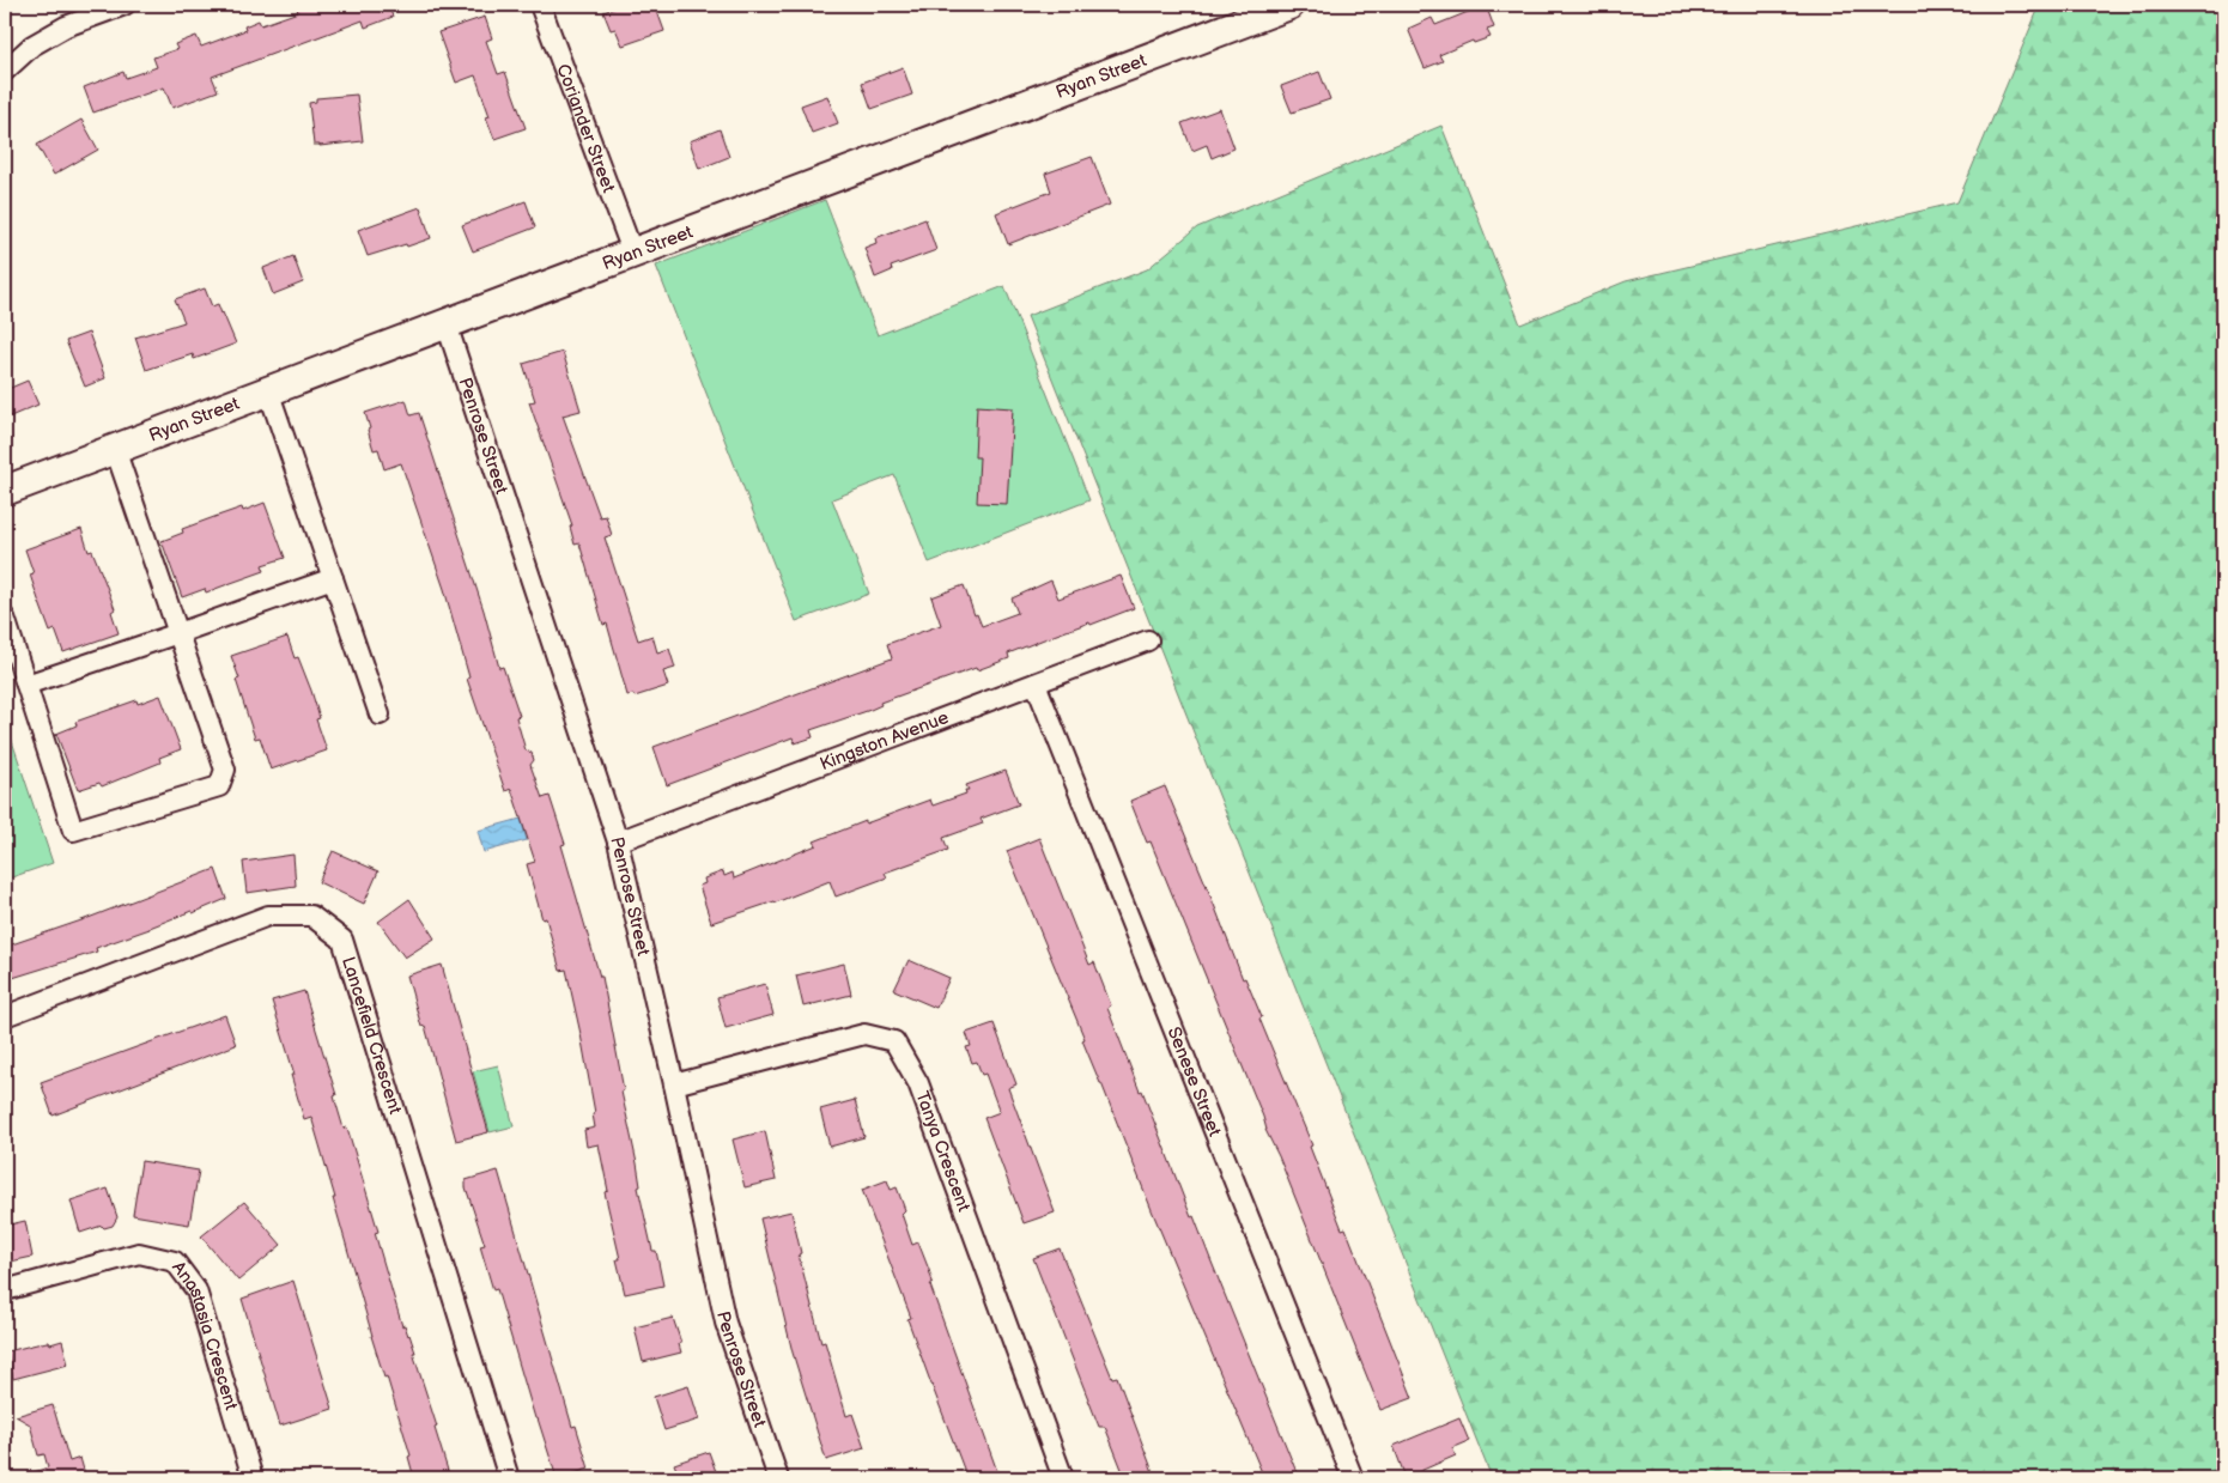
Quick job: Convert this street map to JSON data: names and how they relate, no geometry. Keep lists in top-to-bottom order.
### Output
{
  "streets": {
    "street": [
      "Ryan Street",
      "Coriander Street",
      "Penrose Street",
      "Kingston Avenue",
      "Lancefield Crescent",
      "Senese Street",
      "Tanya Crescent",
      "Anastasia Crescent"
    ]
  },
  "crossings": [
    ["Ryan Street", "Coriander Street"],
    ["Ryan Street", "Penrose Street"],
    ["Penrose Street", "Kingston Avenue"],
    ["Penrose Street", "Tanya Crescent"],
    ["Kingston Avenue", "Senese Street"]
  ]
}
